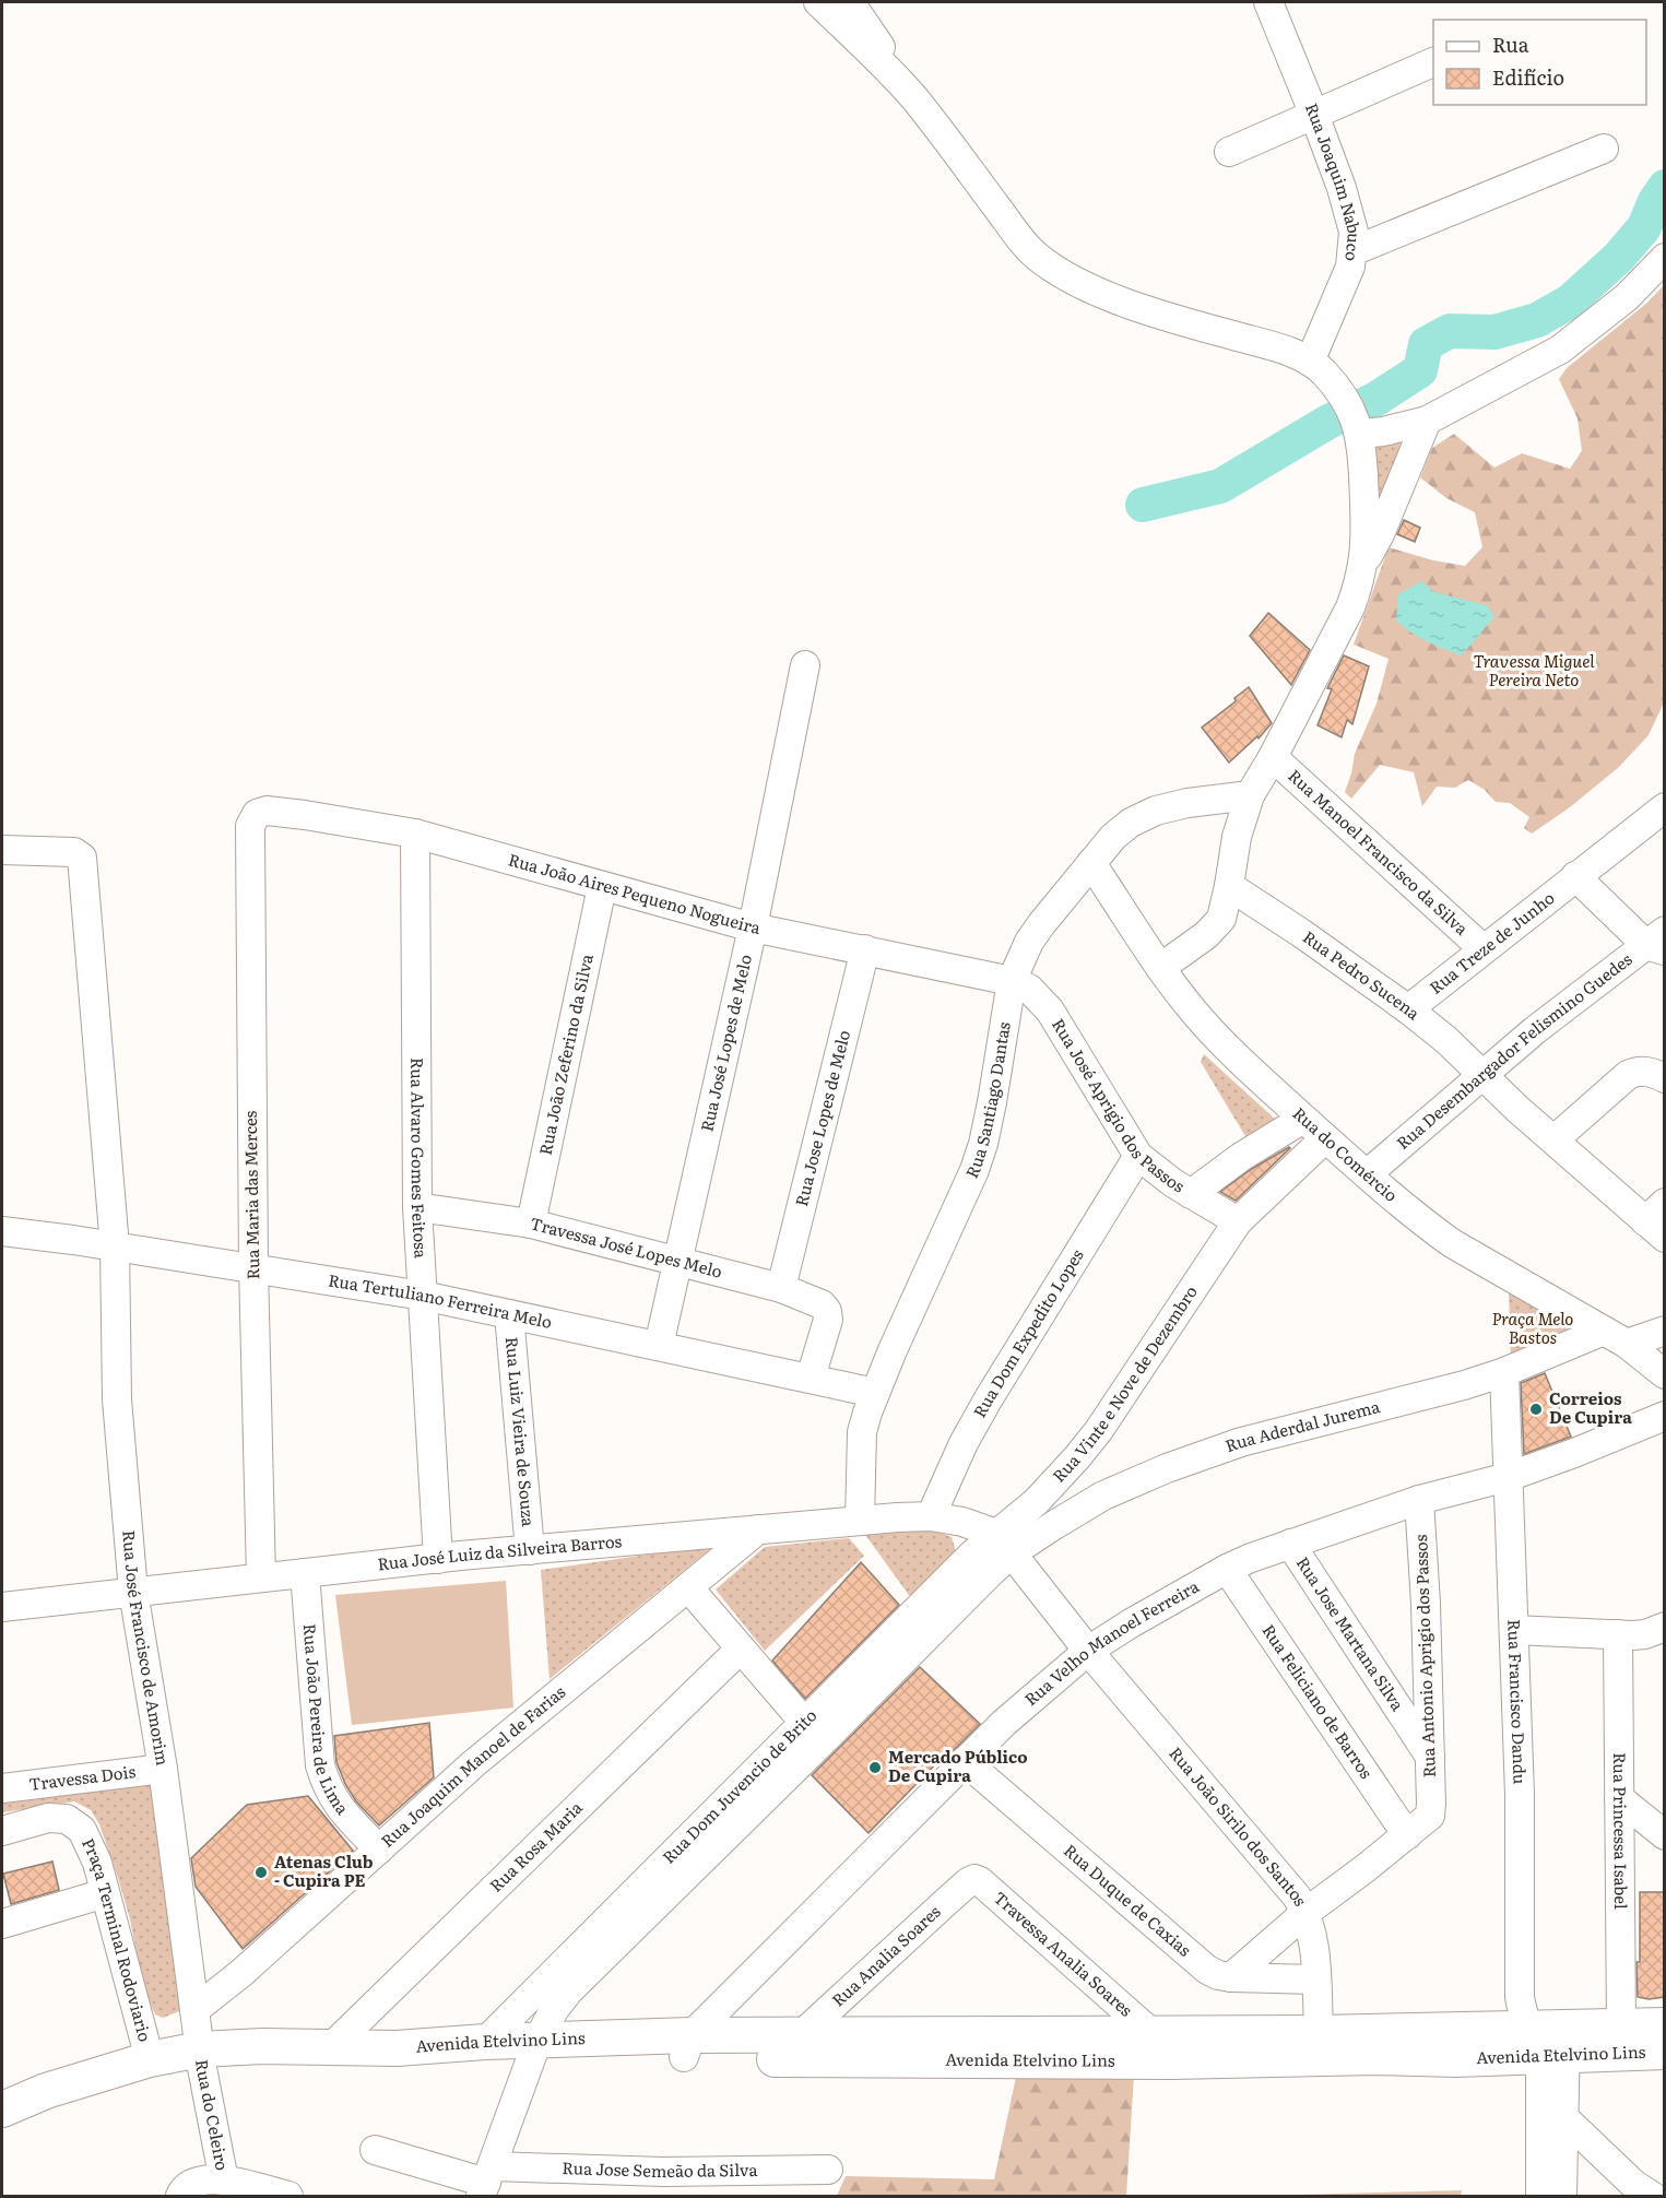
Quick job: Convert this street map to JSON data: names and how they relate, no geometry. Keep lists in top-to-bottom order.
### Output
{
  "streets": {
    "main road": ["Avenida Etelvino Lins"],
    "street": [
      "Rua Joaquim Nabuco",
      "Rua Manoel Francisco da Silva",
      "Rua João Aires Pequeno Nogueira",
      "Rua Treze de Junho",
      "Rua Pedro Sucena",
      "Rua José Lopes de Melo",
      "Rua Desembargador Felismino Guedes",
      "Rua João Zeferino da Silva",
      "Rua Santiago Dantas",
      "Rua José Aprigio dos Passos",
      "Rua Jose Lopes de Melo",
      "Rua do Comércio",
      "Rua Alvaro Gomes Feitosa",
      "Rua Maria das Merces",
      "Travessa José Lopes Melo",
      "Rua Tertuliano Ferreira Melo",
      "Rua Dom Expedito Lopes",
      "Rua Vinte e Nove de Dezembro",
      "Rua Aderdal Jurema",
      "Rua Luiz Vieira de Souza",
      "Rua José Luiz da Silveira Barros",
      "Rua Jose Martana Silva",
      "Rua Velho Manoel Ferreira",
      "Rua José Francisco de Amorim",
      "Rua Antonio Aprigio dos Passos",
      "Rua Francisco Dandu",
      "Rua Feliciano de Barros",
      "Rua João Pereira de Lima",
      "Rua Joaquim Manoel de Farias",
      "Travessa Dois",
      "Rua Dom Juvencio de Brito",
      "Rua João Sirilo dos Santos",
      "Rua Princessa Isabel",
      "Rua Rosa Maria",
      "Rua Duque de Caxias",
      "Praça Terminal Rodoviario",
      "Travessa Analia Soares",
      "Rua Analia Soares",
      "Rua do Celeiro",
      "Rua Jose Semeão da Silva"
    ]
  },
  "crossings": [
    ["Rua Manoel Francisco da Silva", "Rua Treze de Junho"],
    ["Rua João Aires Pequeno Nogueira", "Rua José Lopes de Melo"],
    ["Rua João Aires Pequeno Nogueira", "Rua João Zeferino da Silva"],
    ["Rua João Aires Pequeno Nogueira", "Rua Santiago Dantas"],
    ["Rua João Aires Pequeno Nogueira", "Rua José Aprigio dos Passos"],
    ["Rua João Aires Pequeno Nogueira", "Rua Jose Lopes de Melo"],
    ["Rua João Aires Pequeno Nogueira", "Rua Alvaro Gomes Feitosa"],
    ["Rua João Aires Pequeno Nogueira", "Rua Maria das Merces"],
    ["Rua Treze de Junho", "Rua Pedro Sucena"],
    ["Rua Pedro Sucena", "Rua Desembargador Felismino Guedes"],
    ["Rua José Lopes de Melo", "Travessa José Lopes Melo"],
    ["Rua José Lopes de Melo", "Rua Tertuliano Ferreira Melo"],
    ["Rua Desembargador Felismino Guedes", "Rua do Comércio"],
    ["Rua João Zeferino da Silva", "Travessa José Lopes Melo"],
    ["Rua Santiago Dantas", "Rua José Aprigio dos Passos"],
    ["Rua Santiago Dantas", "Rua do Comércio"],
    ["Rua Santiago Dantas", "Rua Tertuliano Ferreira Melo"],
    ["Rua Santiago Dantas", "Rua José Luiz da Silveira Barros"],
    ["Rua José Aprigio dos Passos", "Rua Dom Expedito Lopes"],
    ["Rua José Aprigio dos Passos", "Rua Vinte e Nove de Dezembro"],
    ["Rua Jose Lopes de Melo", "Travessa José Lopes Melo"],
    ["Rua do Comércio", "Rua Vinte e Nove de Dezembro"],
    ["Rua do Comércio", "Rua Aderdal Jurema"],
    ["Rua Alvaro Gomes Feitosa", "Travessa José Lopes Melo"],
    ["Rua Alvaro Gomes Feitosa", "Rua Tertuliano Ferreira Melo"],
    ["Rua Alvaro Gomes Feitosa", "Rua José Luiz da Silveira Barros"],
    ["Rua Maria das Merces", "Rua Tertuliano Ferreira Melo"],
    ["Rua Maria das Merces", "Rua José Luiz da Silveira Barros"],
    ["Travessa José Lopes Melo", "Rua Tertuliano Ferreira Melo"],
    ["Rua Tertuliano Ferreira Melo", "Rua Luiz Vieira de Souza"],
    ["Rua Tertuliano Ferreira Melo", "Rua José Francisco de Amorim"],
    ["Rua Dom Expedito Lopes", "Rua José Luiz da Silveira Barros"],
    ["Rua Vinte e Nove de Dezembro", "Rua Aderdal Jurema"],
    ["Rua Vinte e Nove de Dezembro", "Rua José Luiz da Silveira Barros"],
    ["Rua Vinte e Nove de Dezembro", "Rua Dom Juvencio de Brito"],
    ["Rua Vinte e Nove de Dezembro", "Rua João Sirilo dos Santos"],
    ["Rua Aderdal Jurema", "Rua José Luiz da Silveira Barros"],
    ["Rua Aderdal Jurema", "Rua Francisco Dandu"],
    ["Rua Aderdal Jurema", "Rua Dom Juvencio de Brito"],
    ["Rua Aderdal Jurema", "Rua João Sirilo dos Santos"],
    ["Rua Luiz Vieira de Souza", "Rua José Luiz da Silveira Barros"],
    ["Rua José Luiz da Silveira Barros", "Rua José Francisco de Amorim"],
    ["Rua José Luiz da Silveira Barros", "Rua João Pereira de Lima"],
    ["Rua José Luiz da Silveira Barros", "Rua Joaquim Manoel de Farias"],
    ["Rua José Luiz da Silveira Barros", "Rua Dom Juvencio de Brito"],
    ["Rua José Luiz da Silveira Barros", "Rua João Sirilo dos Santos"],
    ["Rua Jose Martana Silva", "Rua Velho Manoel Ferreira"],
    ["Rua Jose Martana Silva", "Rua Antonio Aprigio dos Passos"],
    ["Rua Velho Manoel Ferreira", "Rua Antonio Aprigio dos Passos"],
    ["Rua Velho Manoel Ferreira", "Rua Francisco Dandu"],
    ["Rua Velho Manoel Ferreira", "Rua Feliciano de Barros"],
    ["Rua Velho Manoel Ferreira", "Rua João Sirilo dos Santos"],
    ["Rua Velho Manoel Ferreira", "Rua Duque de Caxias"],
    ["Rua Velho Manoel Ferreira", "Avenida Etelvino Lins"],
    ["Rua José Francisco de Amorim", "Rua Joaquim Manoel de Farias"],
    ["Rua José Francisco de Amorim", "Travessa Dois"],
    ["Rua José Francisco de Amorim", "Avenida Etelvino Lins"],
    ["Rua José Francisco de Amorim", "Rua do Celeiro"],
    ["Rua Antonio Aprigio dos Passos", "Rua Feliciano de Barros"],
    ["Rua Francisco Dandu", "Avenida Etelvino Lins"],
    ["Rua João Pereira de Lima", "Rua Joaquim Manoel de Farias"],
    ["Rua Dom Juvencio de Brito", "Rua João Sirilo dos Santos"],
    ["Rua Dom Juvencio de Brito", "Avenida Etelvino Lins"],
    ["Rua Dom Juvencio de Brito", "Rua Jose Semeão da Silva"],
    ["Rua João Sirilo dos Santos", "Rua Duque de Caxias"],
    ["Rua João Sirilo dos Santos", "Avenida Etelvino Lins"],
    ["Rua Princessa Isabel", "Avenida Etelvino Lins"],
    ["Rua Rosa Maria", "Avenida Etelvino Lins"],
    ["Praça Terminal Rodoviario", "Avenida Etelvino Lins"],
    ["Travessa Analia Soares", "Rua Analia Soares"],
    ["Travessa Analia Soares", "Avenida Etelvino Lins"],
    ["Rua Analia Soares", "Avenida Etelvino Lins"],
    ["Avenida Etelvino Lins", "Rua do Celeiro"]
  ],
  "parks": ["Travessa Miguel Pereira Neto", "Praça Melo Bastos"],
  "places": ["Correios De Cupira", "Mercado Público De Cupira", "Atenas Club - Cupira PE"],
  "legend": ["Rua", "Edifício"]
}
